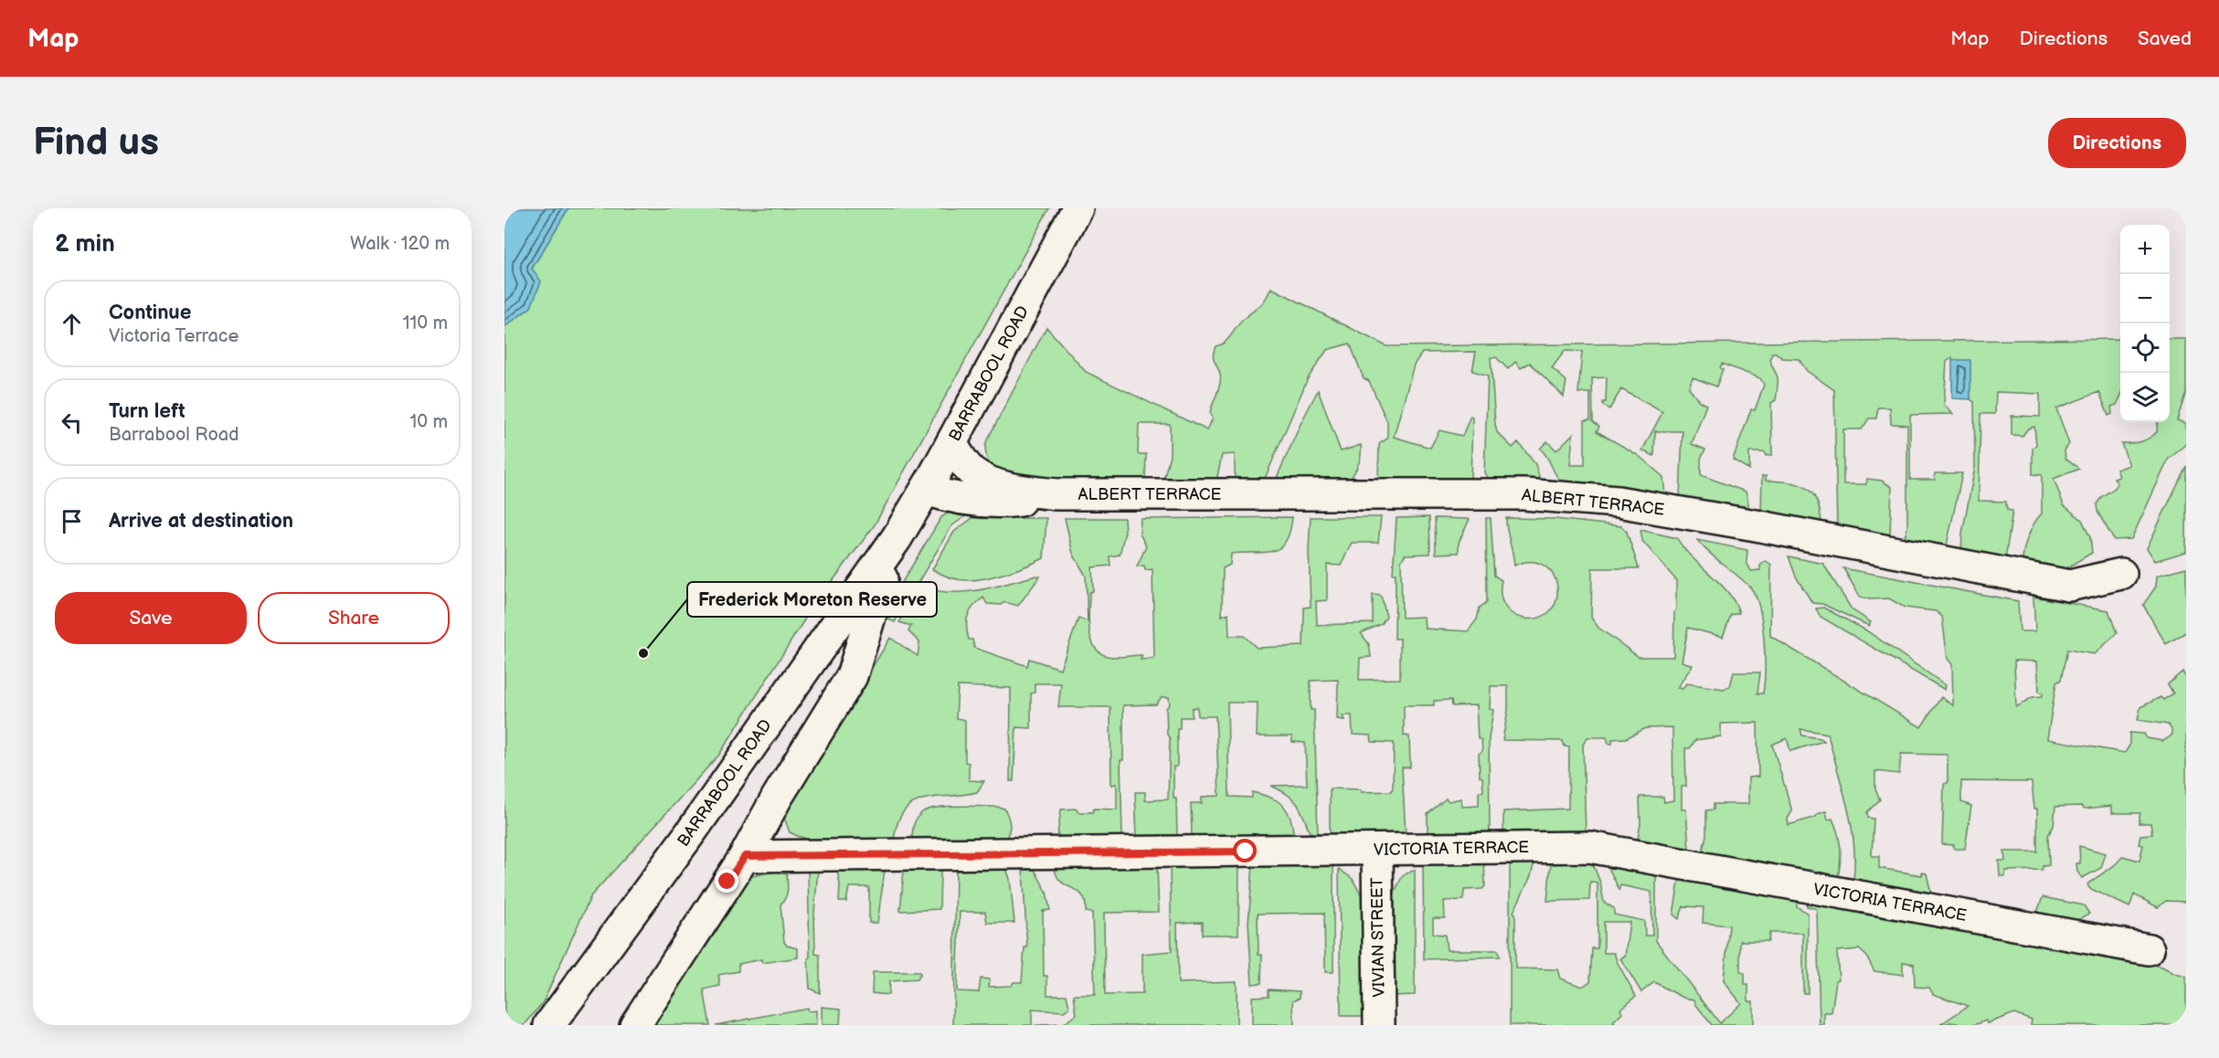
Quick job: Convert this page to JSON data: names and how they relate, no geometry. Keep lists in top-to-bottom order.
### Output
{
  "streets": {
    "street": [
      "BARRABOOL ROAD",
      "ALBERT TERRACE",
      "VICTORIA TERRACE",
      "VIVIAN STREET"
    ]
  },
  "crossings": [
    ["BARRABOOL ROAD", "ALBERT TERRACE"],
    ["BARRABOOL ROAD", "VICTORIA TERRACE"],
    ["VICTORIA TERRACE", "VIVIAN STREET"]
  ],
  "places": ["Frederick Moreton Reserve"],
  "page": {
    "header": "Map",
    "nav": ["Map", "Directions", "Saved"],
    "buttons": [
      "Directions",
      ["Save", "Share"]
    ],
    "title": "Find us",
    "heading": ["2 min", "Walk · 120 m"],
    "map_buttons": ["+", "−"],
    "list": [
      ["Continue", "Victoria Terrace", "110 m"],
      ["Turn left", "Barrabool Road", "10 m"],
      "Arrive at destination"
    ]
  }
}
